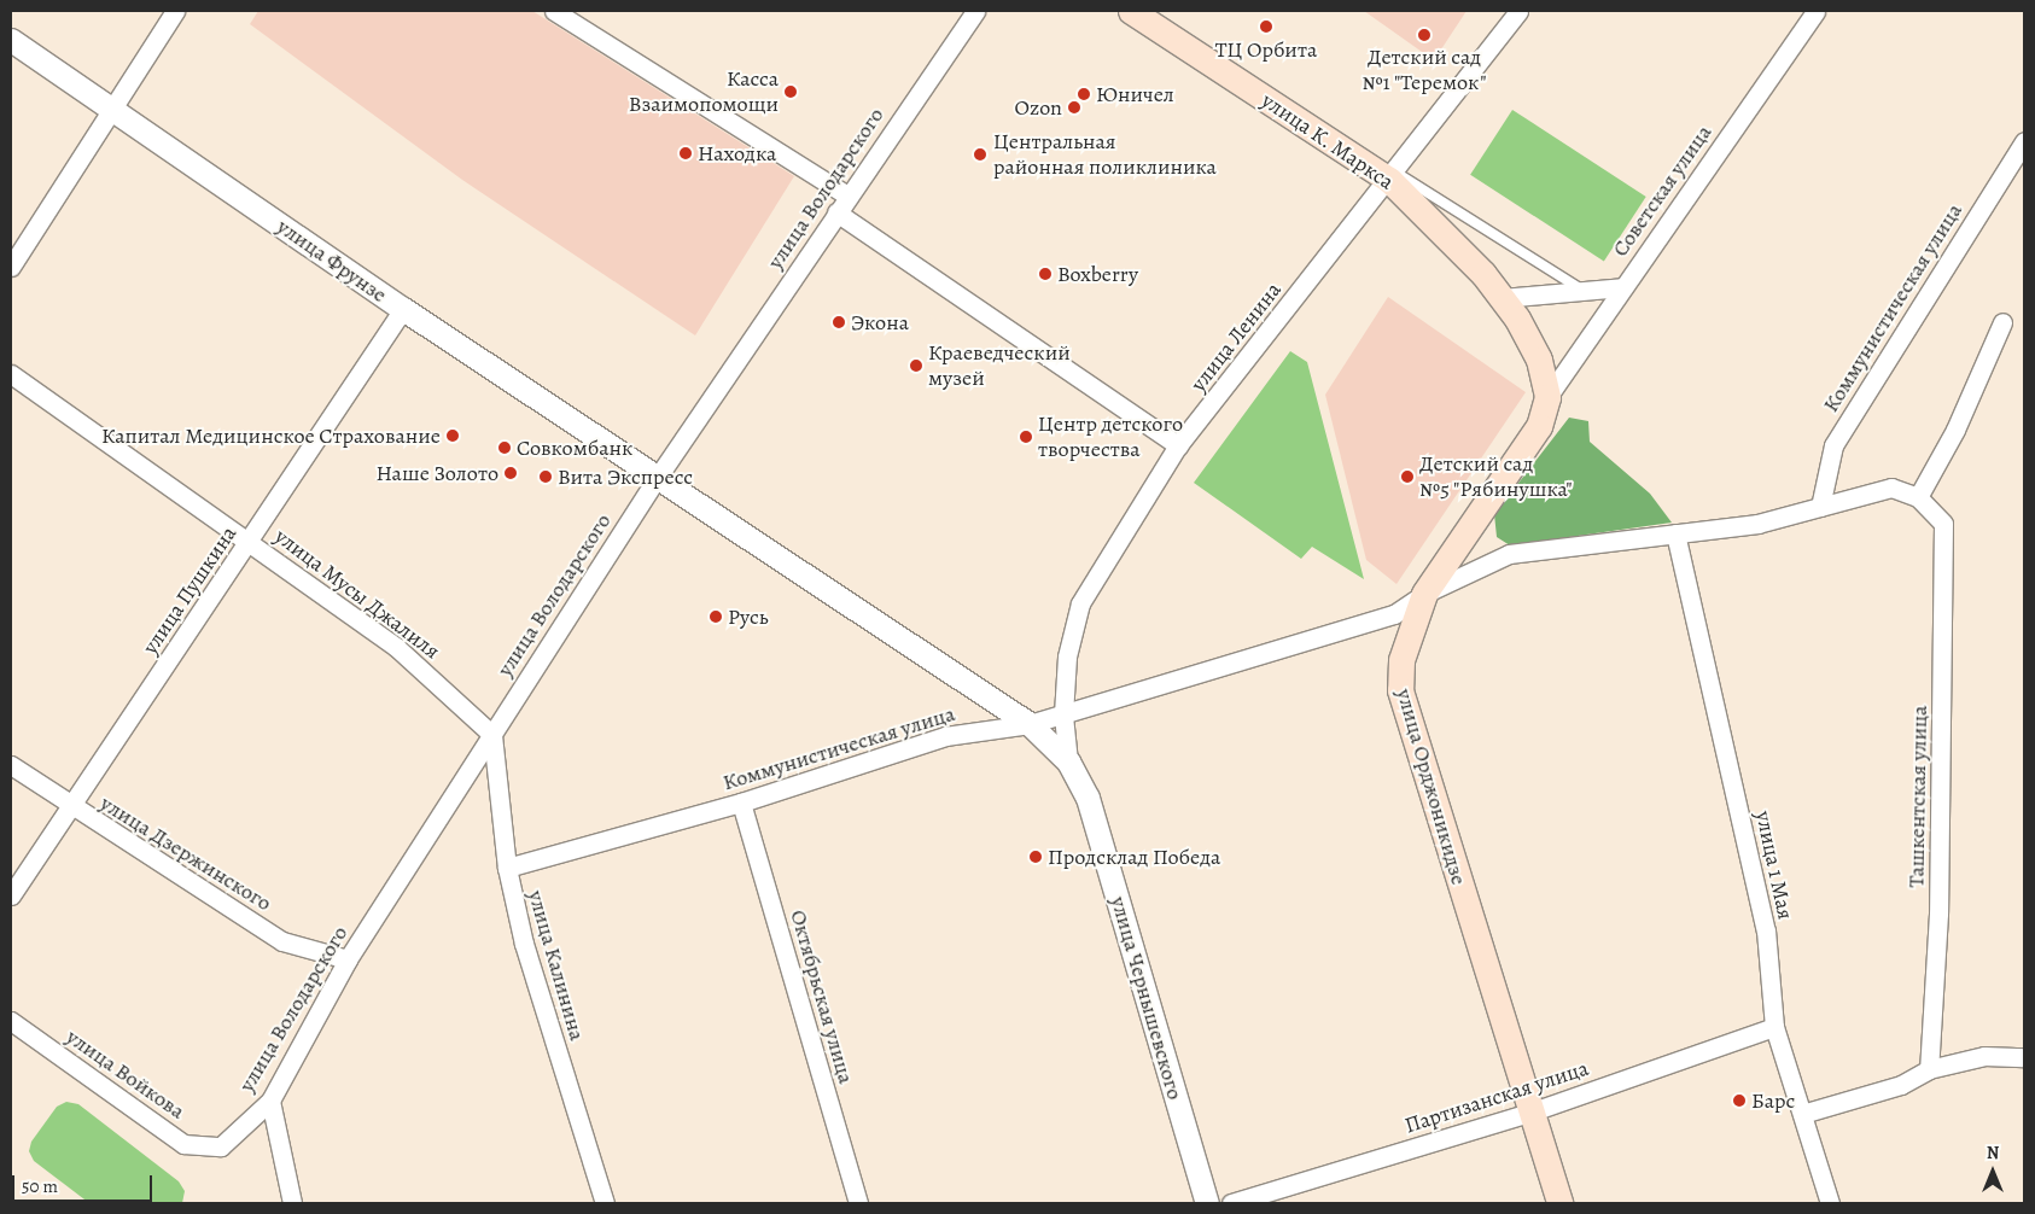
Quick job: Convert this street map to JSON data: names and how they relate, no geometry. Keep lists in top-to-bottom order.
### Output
{
  "streets": {
    "main road": ["улица К. Маркса", "улица Орджоникидзе"],
    "street": [
      "улица Володарского",
      "Советская улица",
      "улица Фрунзе",
      "Коммунистическая улица",
      "улица Ленина",
      "улица Пушкина",
      "улица Мусы Джалиля",
      "Ташкентская улица",
      "улица Дзержинского",
      "улица 1 Мая",
      "улица Калинина",
      "Октябрьская улица",
      "улица Чернышевского",
      "улица Войкова",
      "Партизанская улица"
    ]
  },
  "crossings": [
    ["улица К. Маркса", "Советская улица"],
    ["улица К. Маркса", "улица Ленина"],
    ["улица К. Маркса", "улица Орджоникидзе"],
    ["улица Володарского", "улица Фрунзе"],
    ["улица Володарского", "улица Мусы Джалиля"],
    ["улица Володарского", "улица Дзержинского"],
    ["улица Володарского", "улица Калинина"],
    ["улица Володарского", "улица Войкова"],
    ["Советская улица", "улица Орджоникидзе"],
    ["улица Фрунзе", "Коммунистическая улица"],
    ["улица Фрунзе", "улица Пушкина"],
    ["улица Фрунзе", "улица Чернышевского"],
    ["Коммунистическая улица", "улица Ленина"],
    ["Коммунистическая улица", "улица Орджоникидзе"],
    ["Коммунистическая улица", "Ташкентская улица"],
    ["Коммунистическая улица", "улица 1 Мая"],
    ["Коммунистическая улица", "улица Калинина"],
    ["Коммунистическая улица", "Октябрьская улица"],
    ["Коммунистическая улица", "улица Чернышевского"],
    ["улица Ленина", "улица Чернышевского"],
    ["улица Пушкина", "улица Мусы Джалиля"],
    ["улица Пушкина", "улица Дзержинского"],
    ["улица Мусы Джалиля", "улица Калинина"],
    ["улица Орджоникидзе", "Партизанская улица"],
    ["улица 1 Мая", "Партизанская улица"]
  ],
  "places": [
    "ТЦ Орбита",
    "Детский сад №1 \"Теремок\"",
    "Касса Взаимопомощи",
    "Юничел",
    "Ozon",
    "Находка",
    "Центральная районная поликлиника",
    "Boxberry",
    "Экона",
    "Краеведческий музей",
    "Капитал Медицинское Страхование",
    "Центр детского творчества",
    "Совкомбанк",
    "Наше Золото",
    "Вита Экспресс",
    "Детский сад №5 \"Рябинушка\"",
    "Русь",
    "Продсклад Победа",
    "Барс"
  ],
  "scale_bar": "50 m",
  "north": "top"
}
